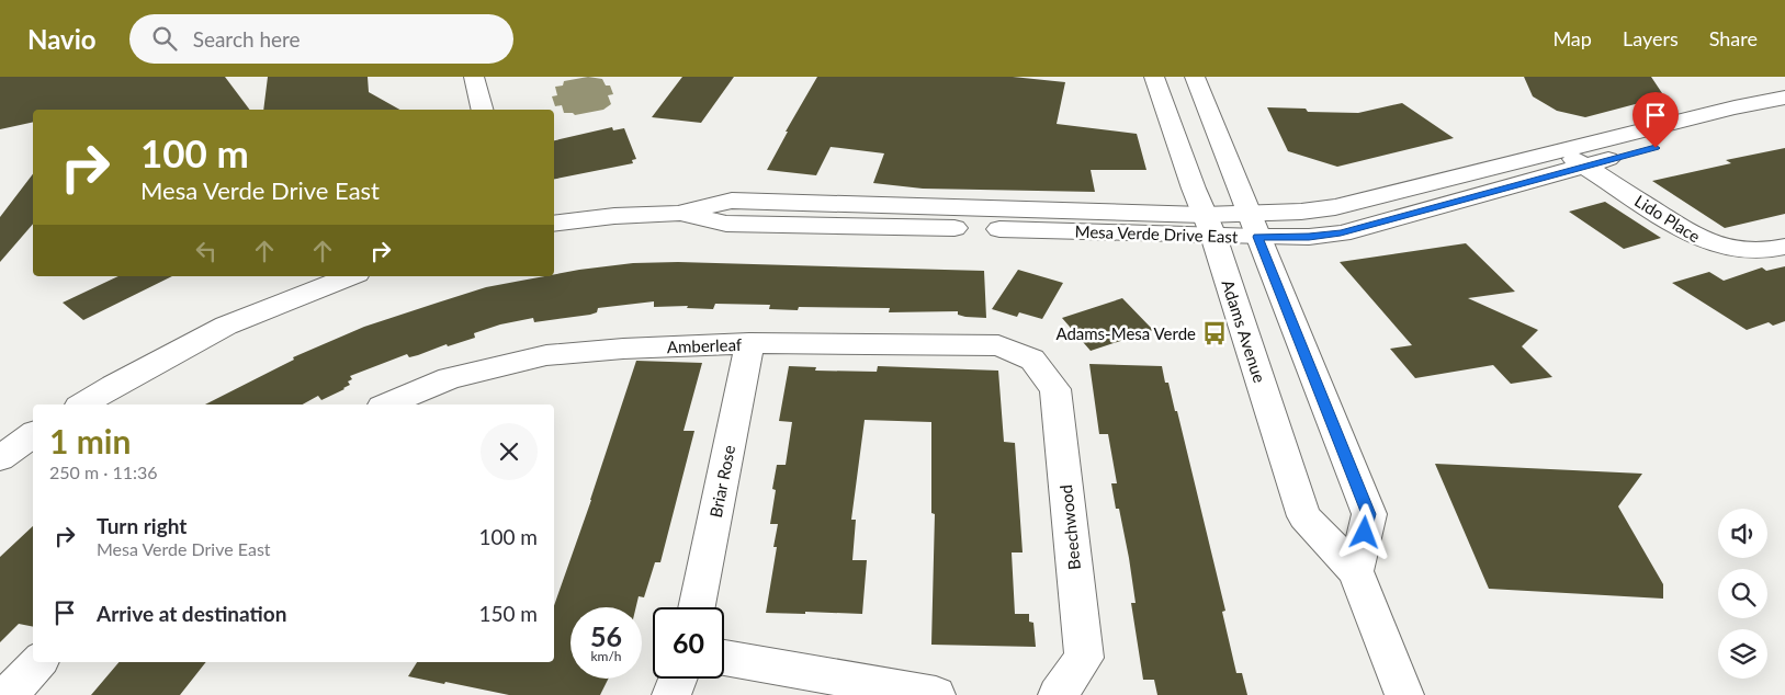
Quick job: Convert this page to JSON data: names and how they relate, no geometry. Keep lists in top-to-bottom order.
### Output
{
  "streets": {
    "street": [
      "Lido Place",
      "Mesa Verde Drive East",
      "Adams Avenue",
      "Amberleaf",
      "Briar Rose",
      "Beechwood"
    ]
  },
  "crossings": [
    ["Lido Place", "Mesa Verde Drive East"],
    ["Mesa Verde Drive East", "Adams Avenue"],
    ["Amberleaf", "Briar Rose"],
    ["Amberleaf", "Beechwood"]
  ],
  "places": {
    "bus stop": ["Adams-Mesa Verde"]
  },
  "page": {
    "header": "Navio",
    "search": "Search here",
    "nav": ["Map", "Layers", "Share"],
    "turn": ["100 m", "Mesa Verde Drive East"],
    "heading": ["1 min", "250 m · 11:36"],
    "list": [
      {
        "name": "Turn right",
        "note": "Mesa Verde Drive East",
        "value": "100 m"
      },
      {
        "name": "Arrive at destination",
        "value": "150 m"
      }
    ],
    "speed": "56 km/h",
    "limit": "60"
  }
}
